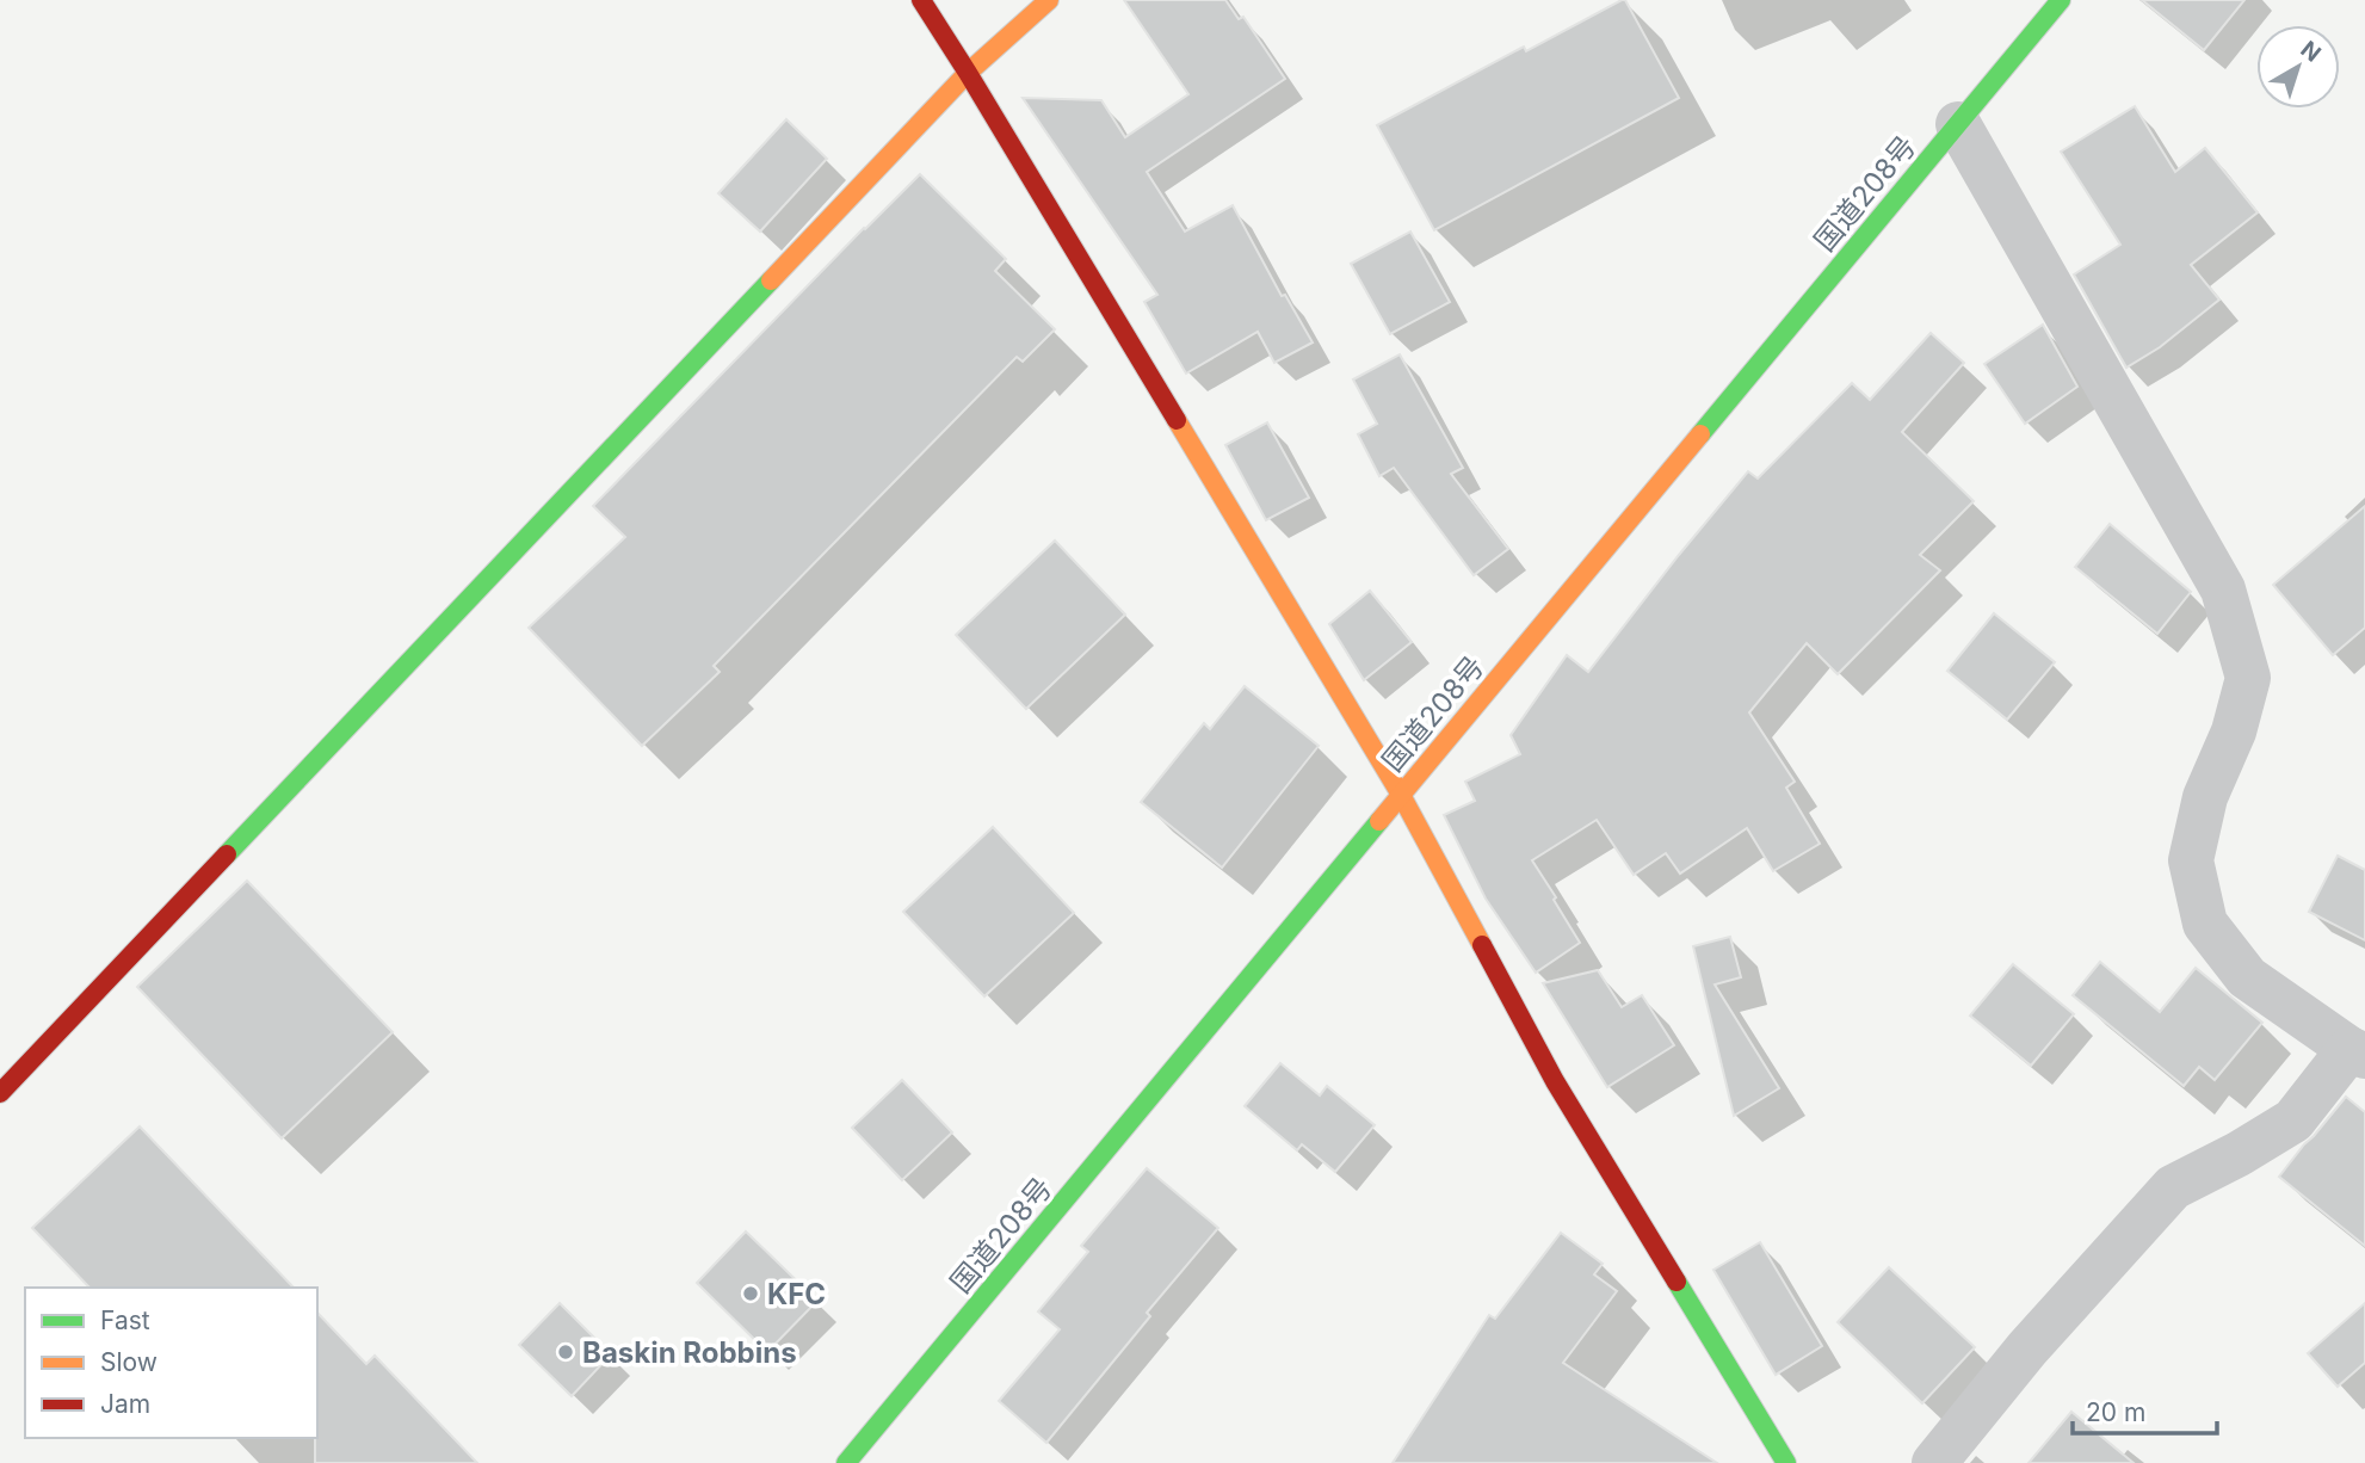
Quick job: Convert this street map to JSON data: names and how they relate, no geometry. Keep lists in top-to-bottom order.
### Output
{
  "streets": {
    "main road": ["国道208号"]
  },
  "places": ["KFC", "Baskin Robbins"],
  "legend": ["Fast", "Slow", "Jam"],
  "scale_bar": "20 m",
  "north": "top right"
}
